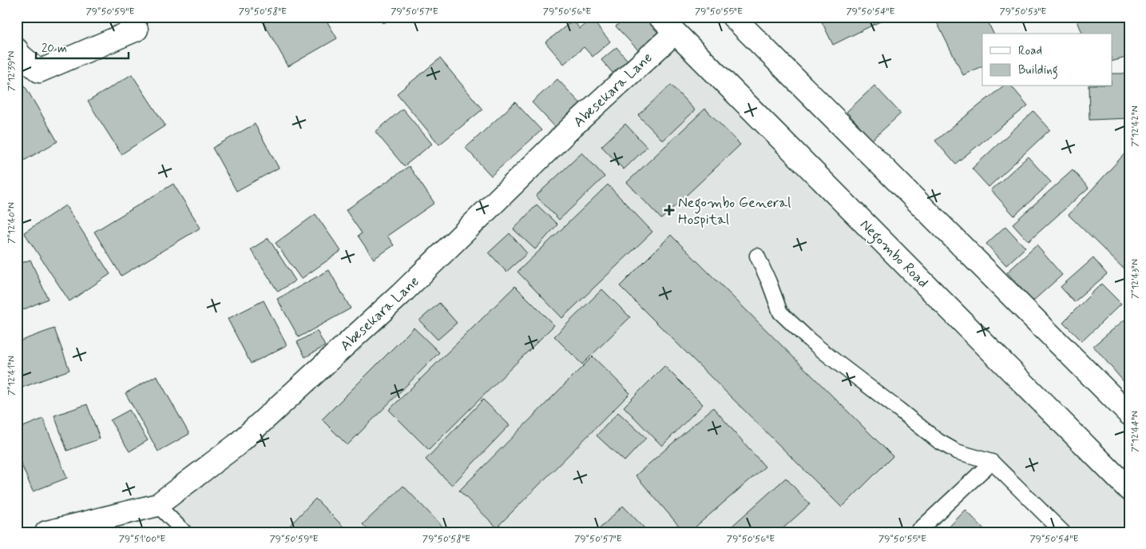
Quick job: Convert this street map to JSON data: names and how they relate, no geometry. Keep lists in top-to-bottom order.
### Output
{
  "streets": {
    "main road": ["Abesekara Lane", "Negombo Road"]
  },
  "crossings": [
    ["Abesekara Lane", "Negombo Road"]
  ],
  "places": {
    "health": ["Negombo General Hospital"]
  },
  "legend": ["Road", "Building"],
  "scale_bar": "20 m",
  "coordinates": [
    "79°50'59\"E",
    "79°50'58\"E",
    "79°50'57\"E",
    "79°50'56\"E",
    "79°50'55\"E",
    "79°50'54\"E",
    "79°50'53\"E",
    "7°12'39\"N",
    "7°12'42\"N",
    "7°12'40\"N",
    "7°12'43\"N",
    "7°12'41\"N",
    "7°12'44\"N",
    "79°51'00\"E"
  ]
}
